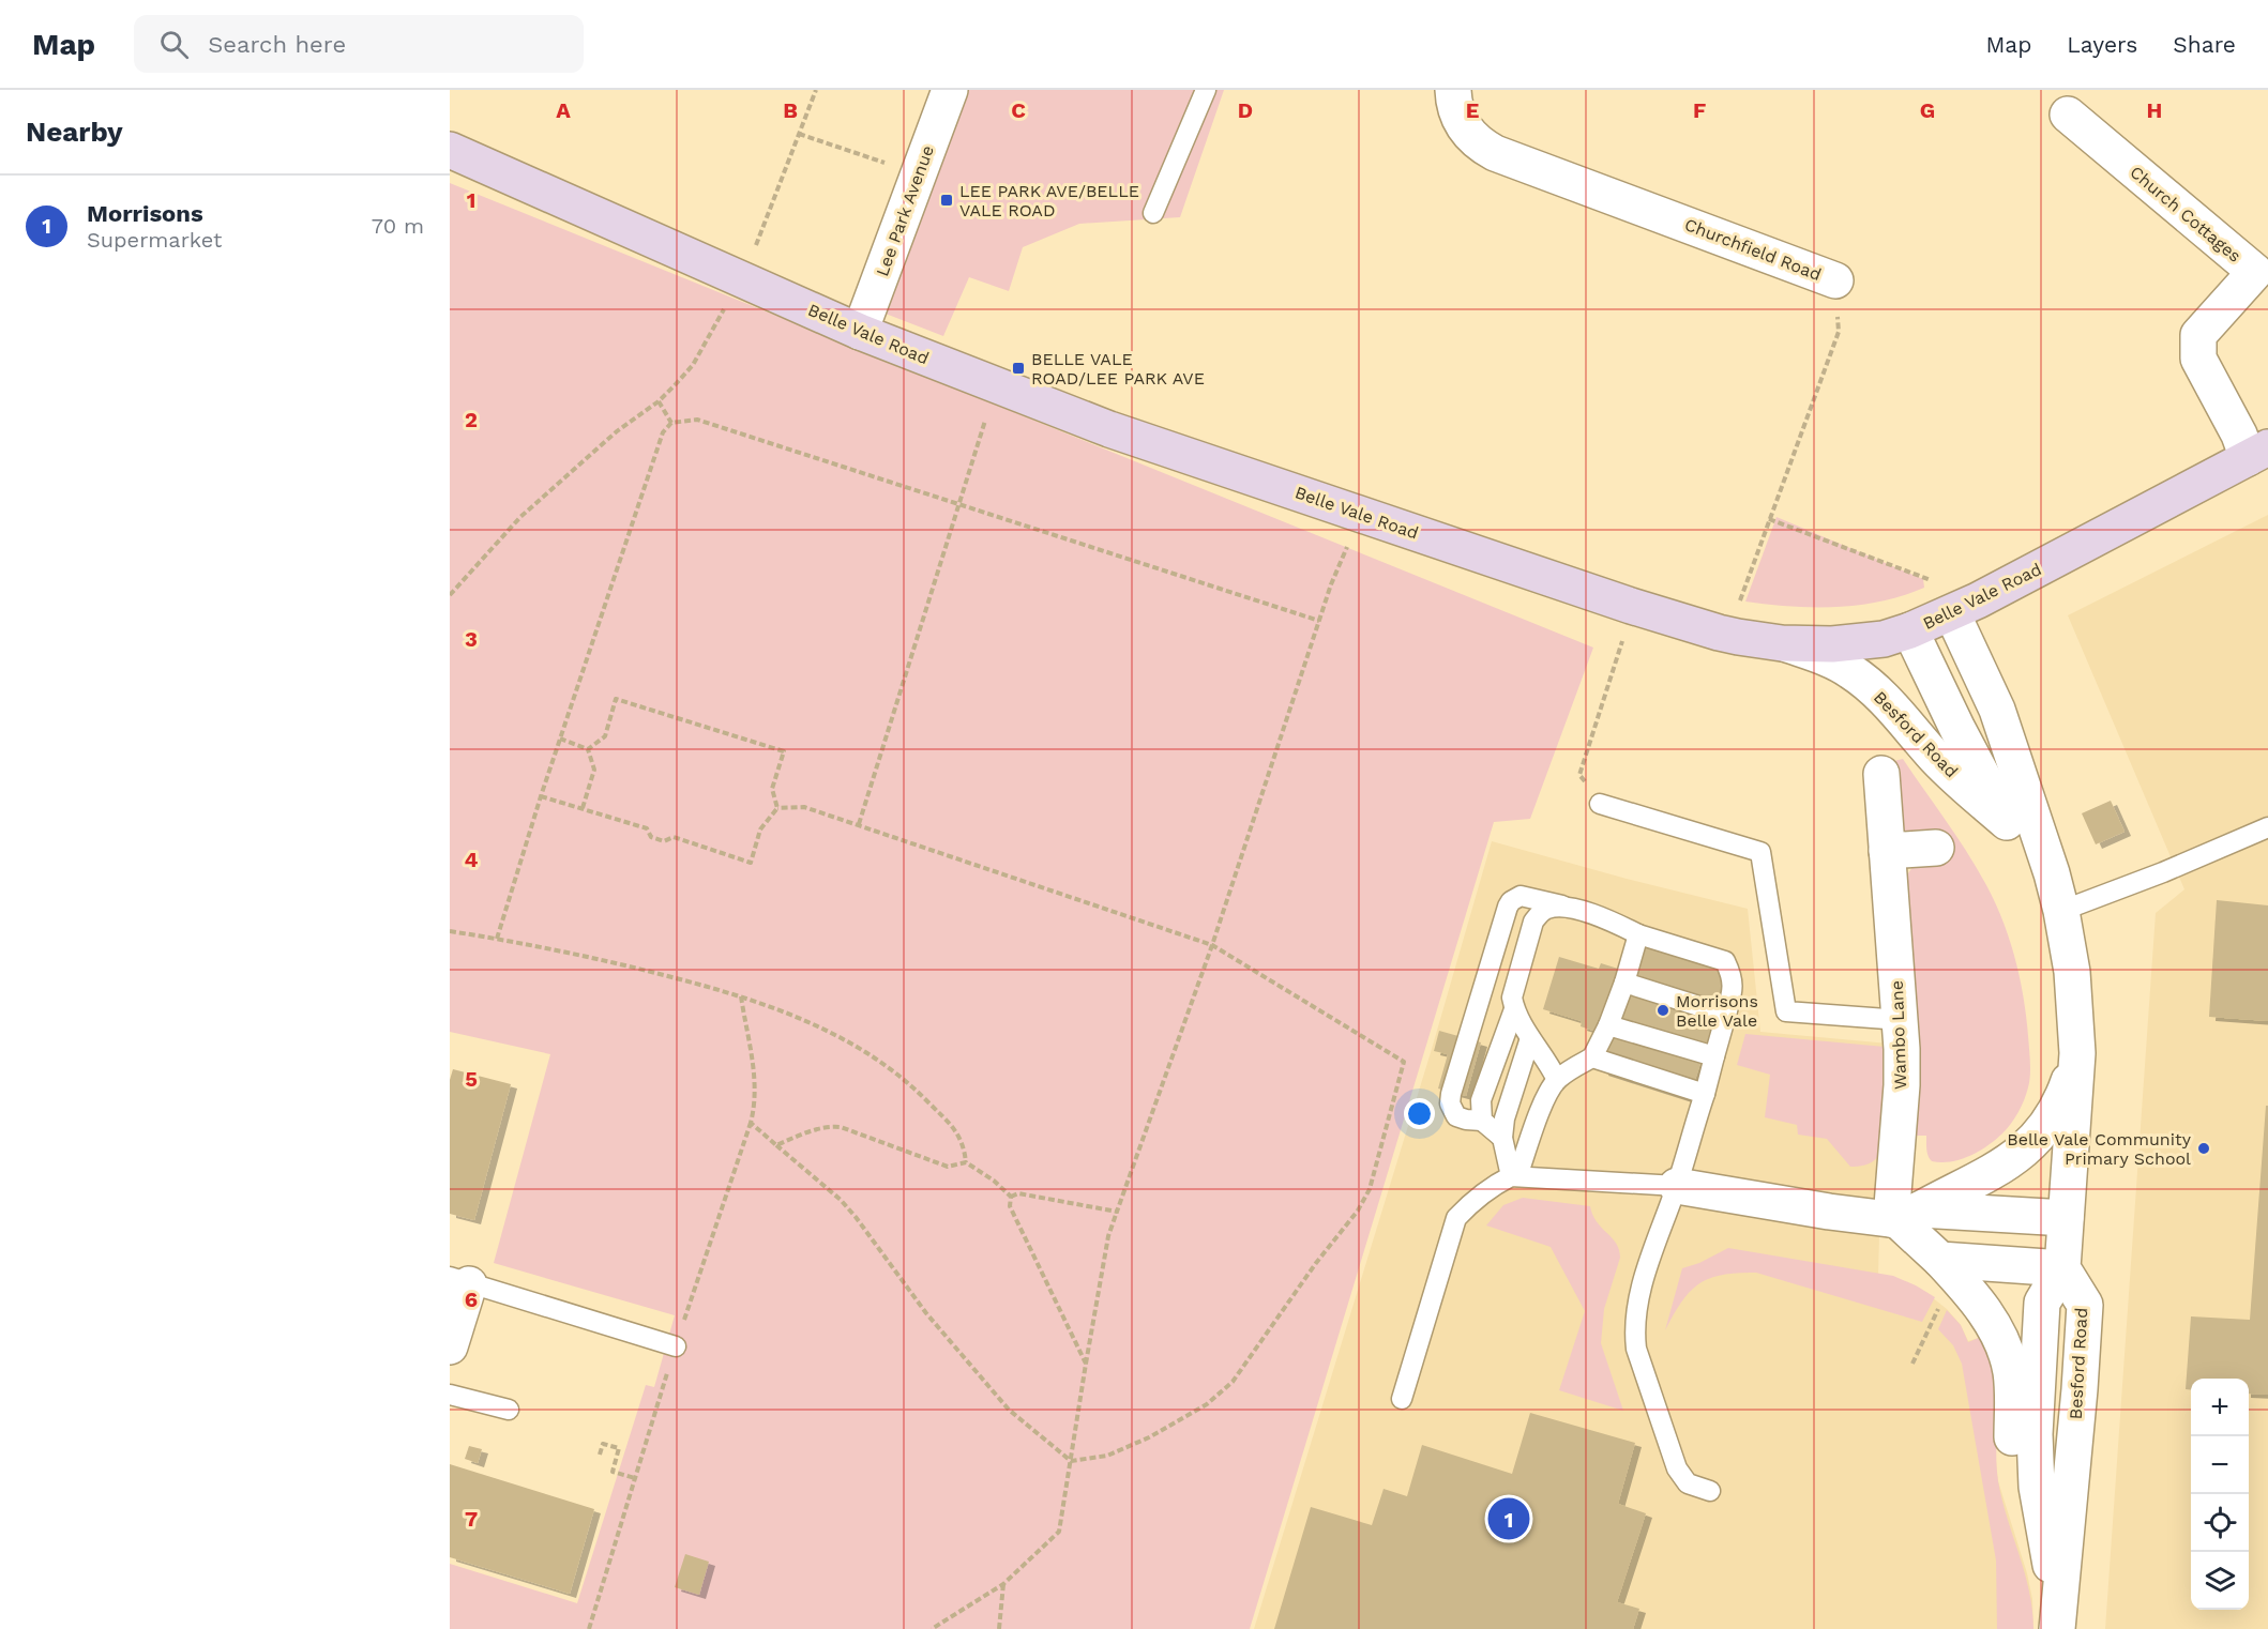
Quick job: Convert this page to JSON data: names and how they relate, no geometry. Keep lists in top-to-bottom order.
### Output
{
  "streets": {
    "main road": ["Belle Vale Road"],
    "street": [
      "Lee Park Avenue",
      "Church Cottages",
      "Churchfield Road",
      "Besford Road",
      "Wambo Lane"
    ]
  },
  "crossings": [
    ["Lee Park Avenue", "Belle Vale Road"],
    ["Church Cottages", "Belle Vale Road"],
    ["Belle Vale Road", "Besford Road"]
  ],
  "places": {
    "transit": ["LEE PARK AVE/BELLE VALE ROAD", "BELLE VALE ROAD/LEE PARK AVE"],
    "other": ["Morrisons Belle Vale", "Belle Vale Community Primary School"]
  },
  "page": {
    "header": "Map",
    "search": "Search here",
    "nav": ["Map", "Layers", "Share"],
    "heading": "Nearby",
    "list": [
      {
        "mark": "1",
        "name": "Morrisons",
        "note": "Supermarket",
        "value": "70 m"
      }
    ],
    "map_buttons": ["+", "−"],
    "pins": "1"
  },
  "grid": {
    "columns": [
      "A",
      "B",
      "C",
      "D",
      "E",
      "F",
      "G",
      "H"
    ],
    "rows": [
      "1",
      "2",
      "3",
      "4",
      "5",
      "6",
      "7"
    ]
  }
}
